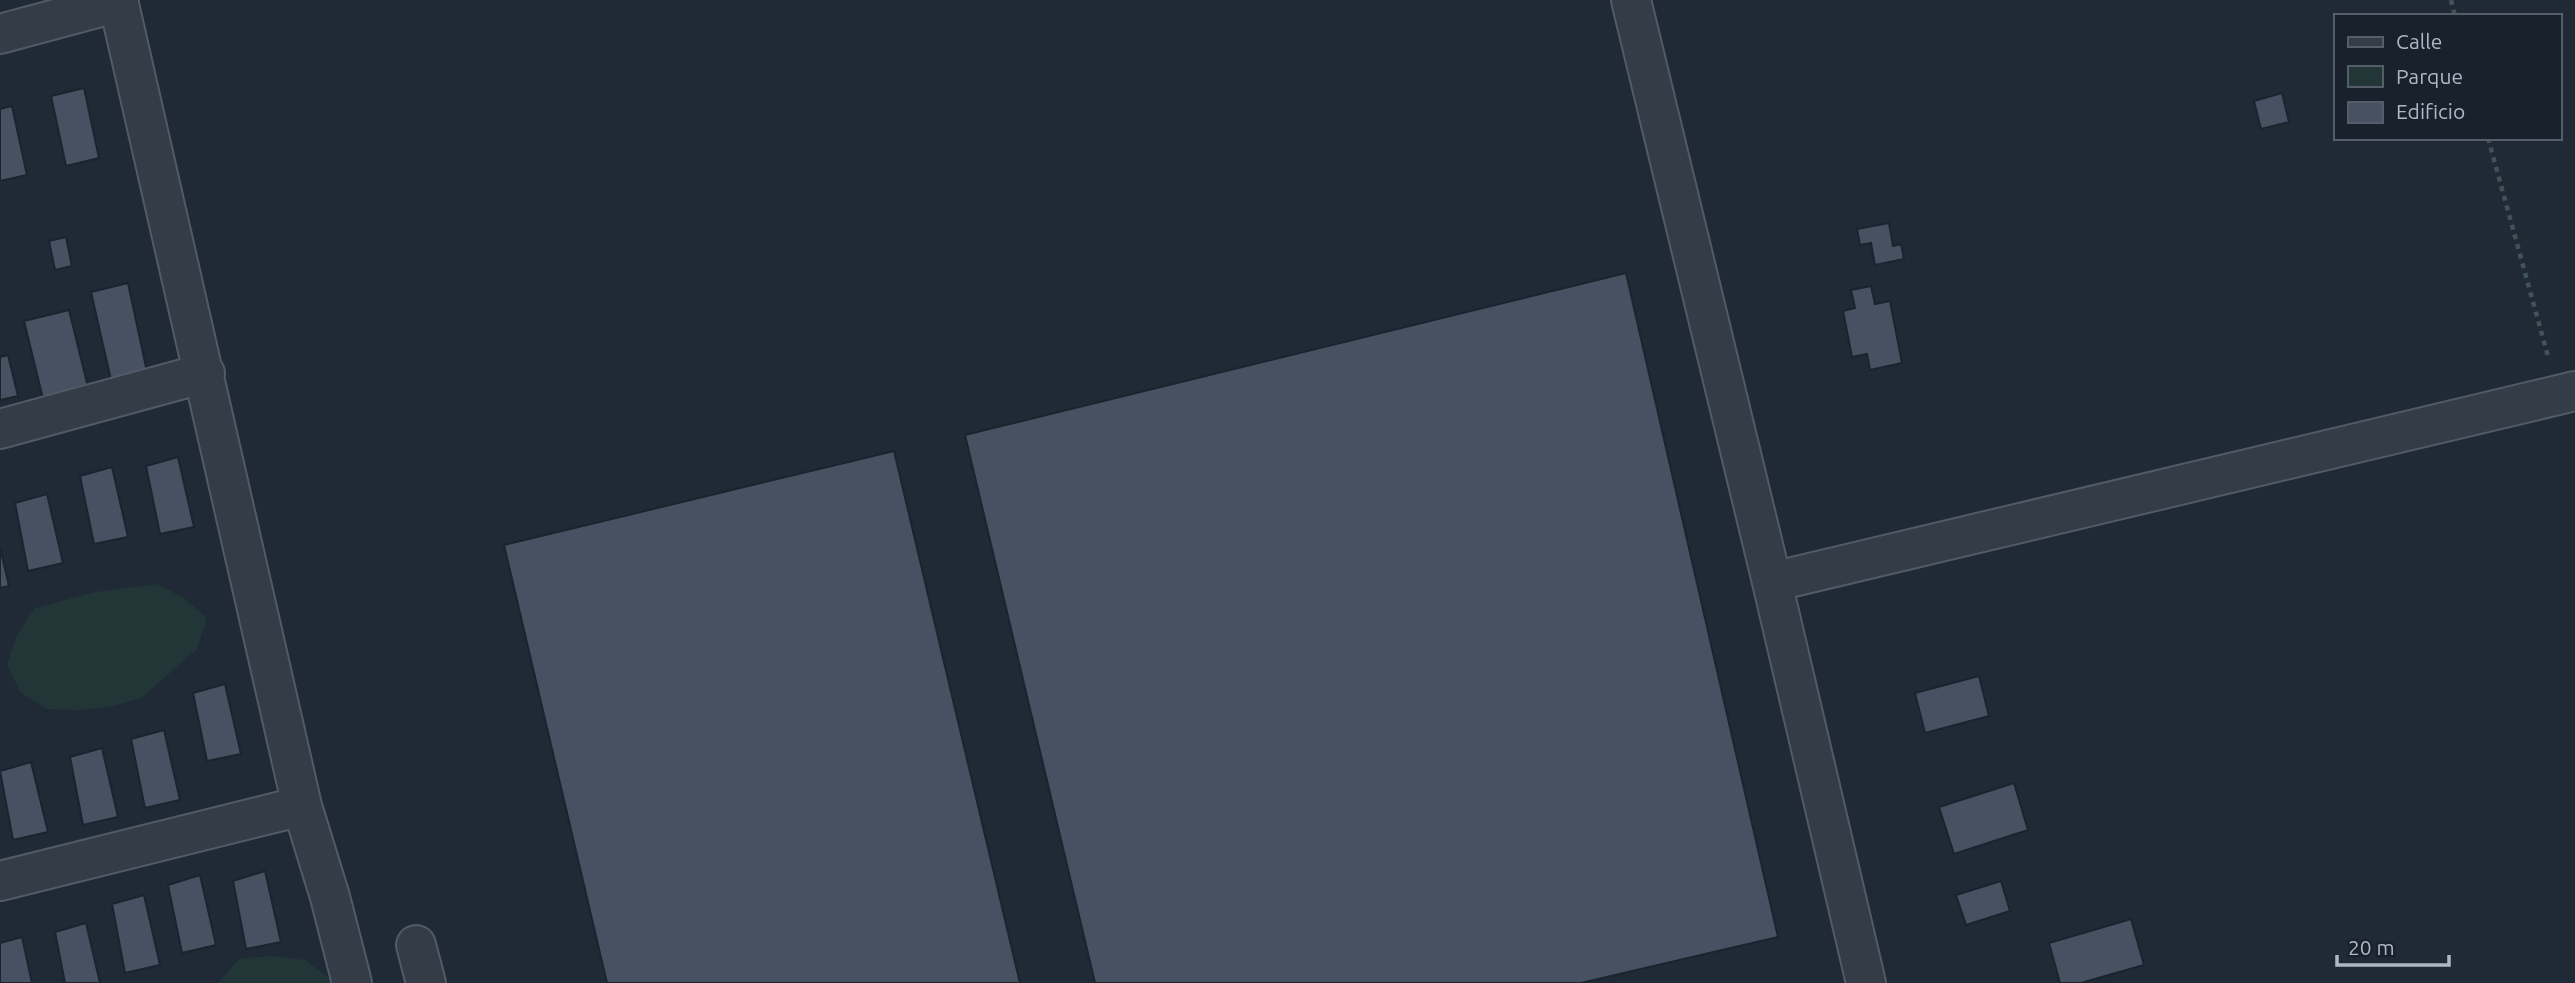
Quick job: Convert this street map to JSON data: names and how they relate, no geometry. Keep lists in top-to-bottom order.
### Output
{
  "legend": ["Calle", "Parque", "Edificio"],
  "scale_bar": "20 m"
}
